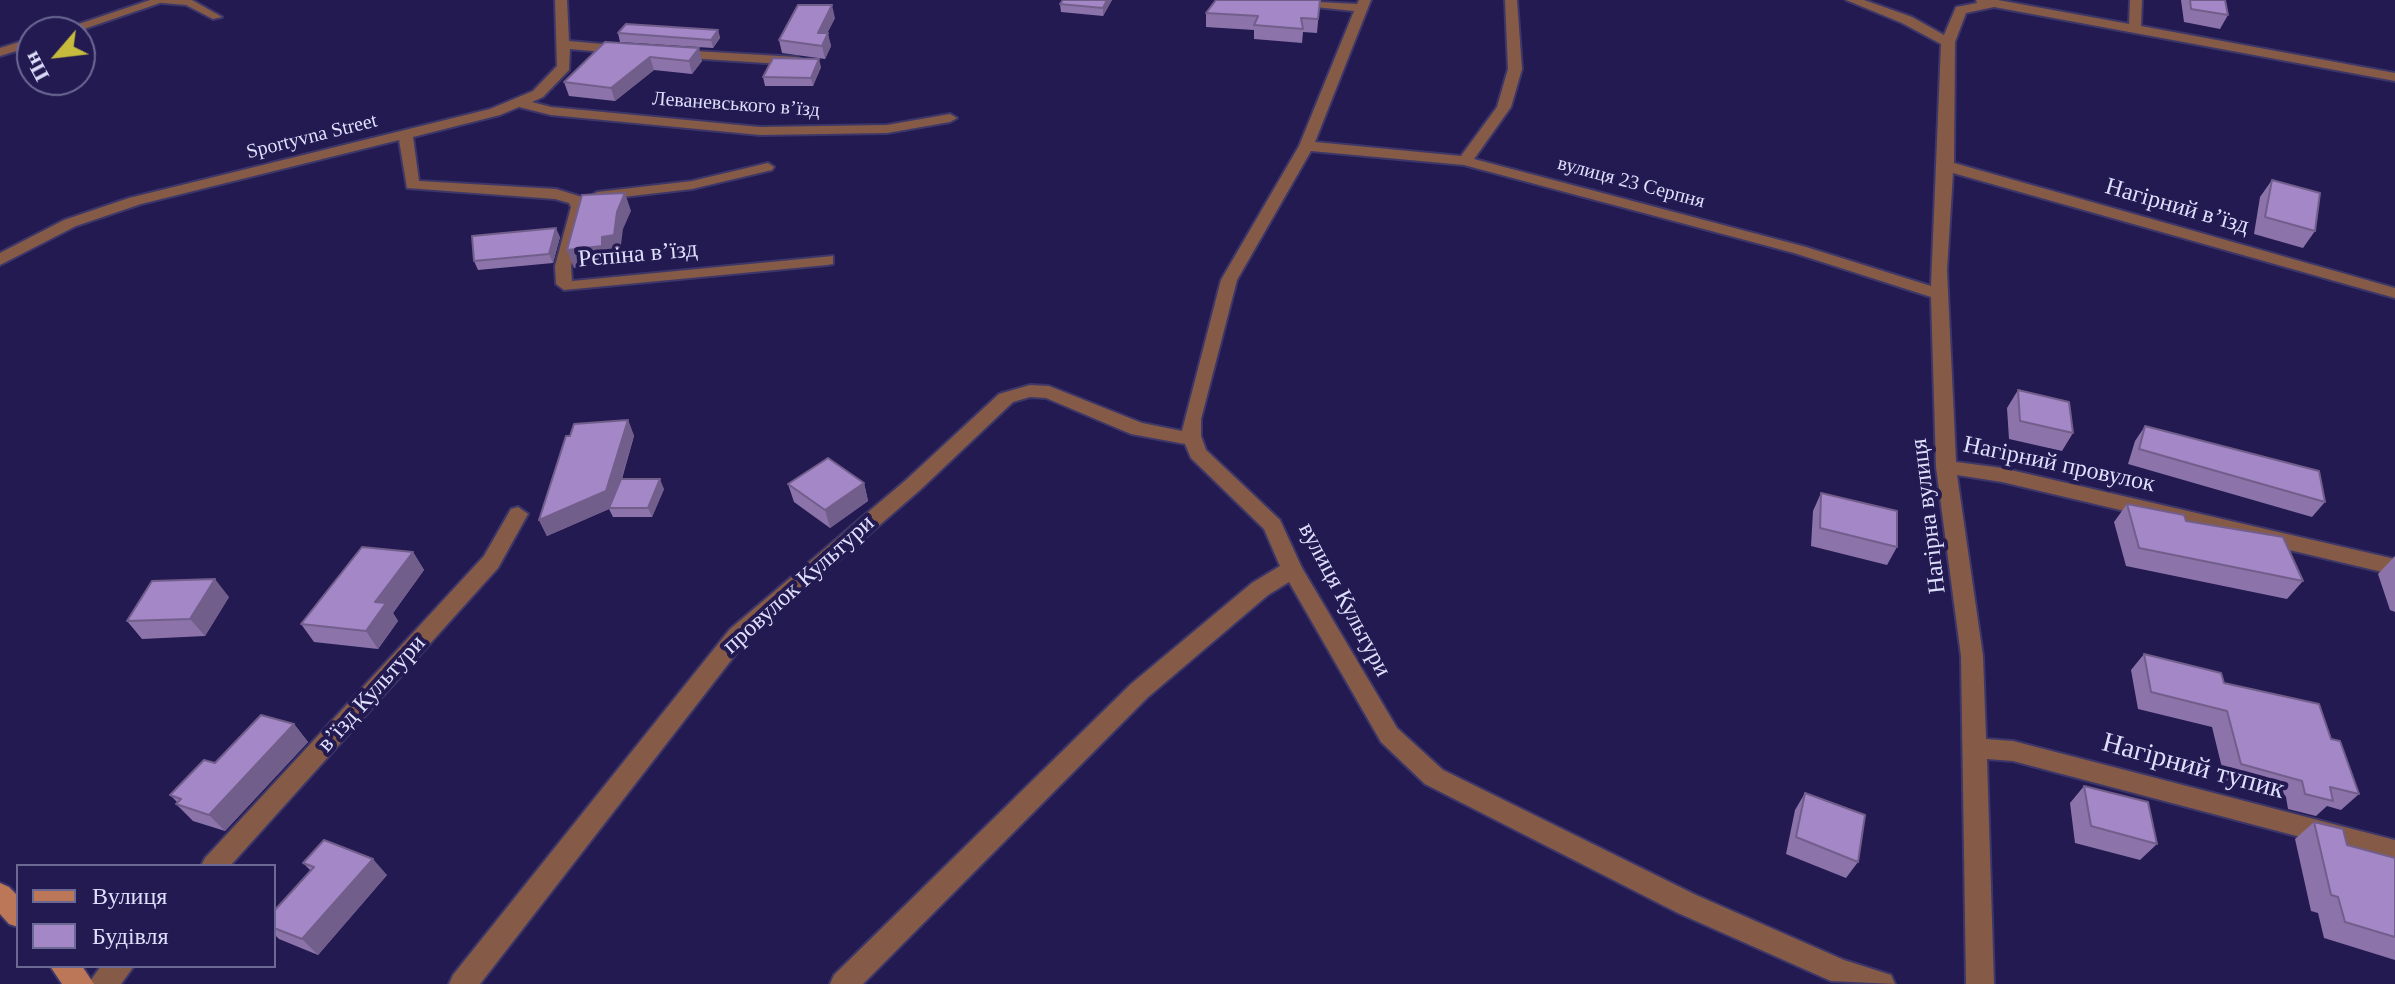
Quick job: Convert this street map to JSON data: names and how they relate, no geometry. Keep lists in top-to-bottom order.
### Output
{
  "streets": {
    "street": [
      "Леваневського в’їзд",
      "Sportyvna Street",
      "вулиця 23 Серпня",
      "Нагірний в’їзд",
      "Рєпіна в’їзд",
      "Нагірний провулок",
      "Нагірна вулиця",
      "провулок Культури",
      "вулиця Культури",
      "в’їзд Культури",
      "Нагірний тупик"
    ]
  },
  "crossings": [
    ["Леваневського в’їзд", "Sportyvna Street"],
    ["вулиця 23 Серпня", "Нагірна вулиця"],
    ["Нагірний в’їзд", "Нагірна вулиця"],
    ["Нагірний провулок", "Нагірна вулиця"],
    ["Нагірна вулиця", "Нагірний тупик"],
    ["провулок Культури", "вулиця Культури"]
  ],
  "legend": ["Вулиця", "Будівля"],
  "north": "bottom left"
}
